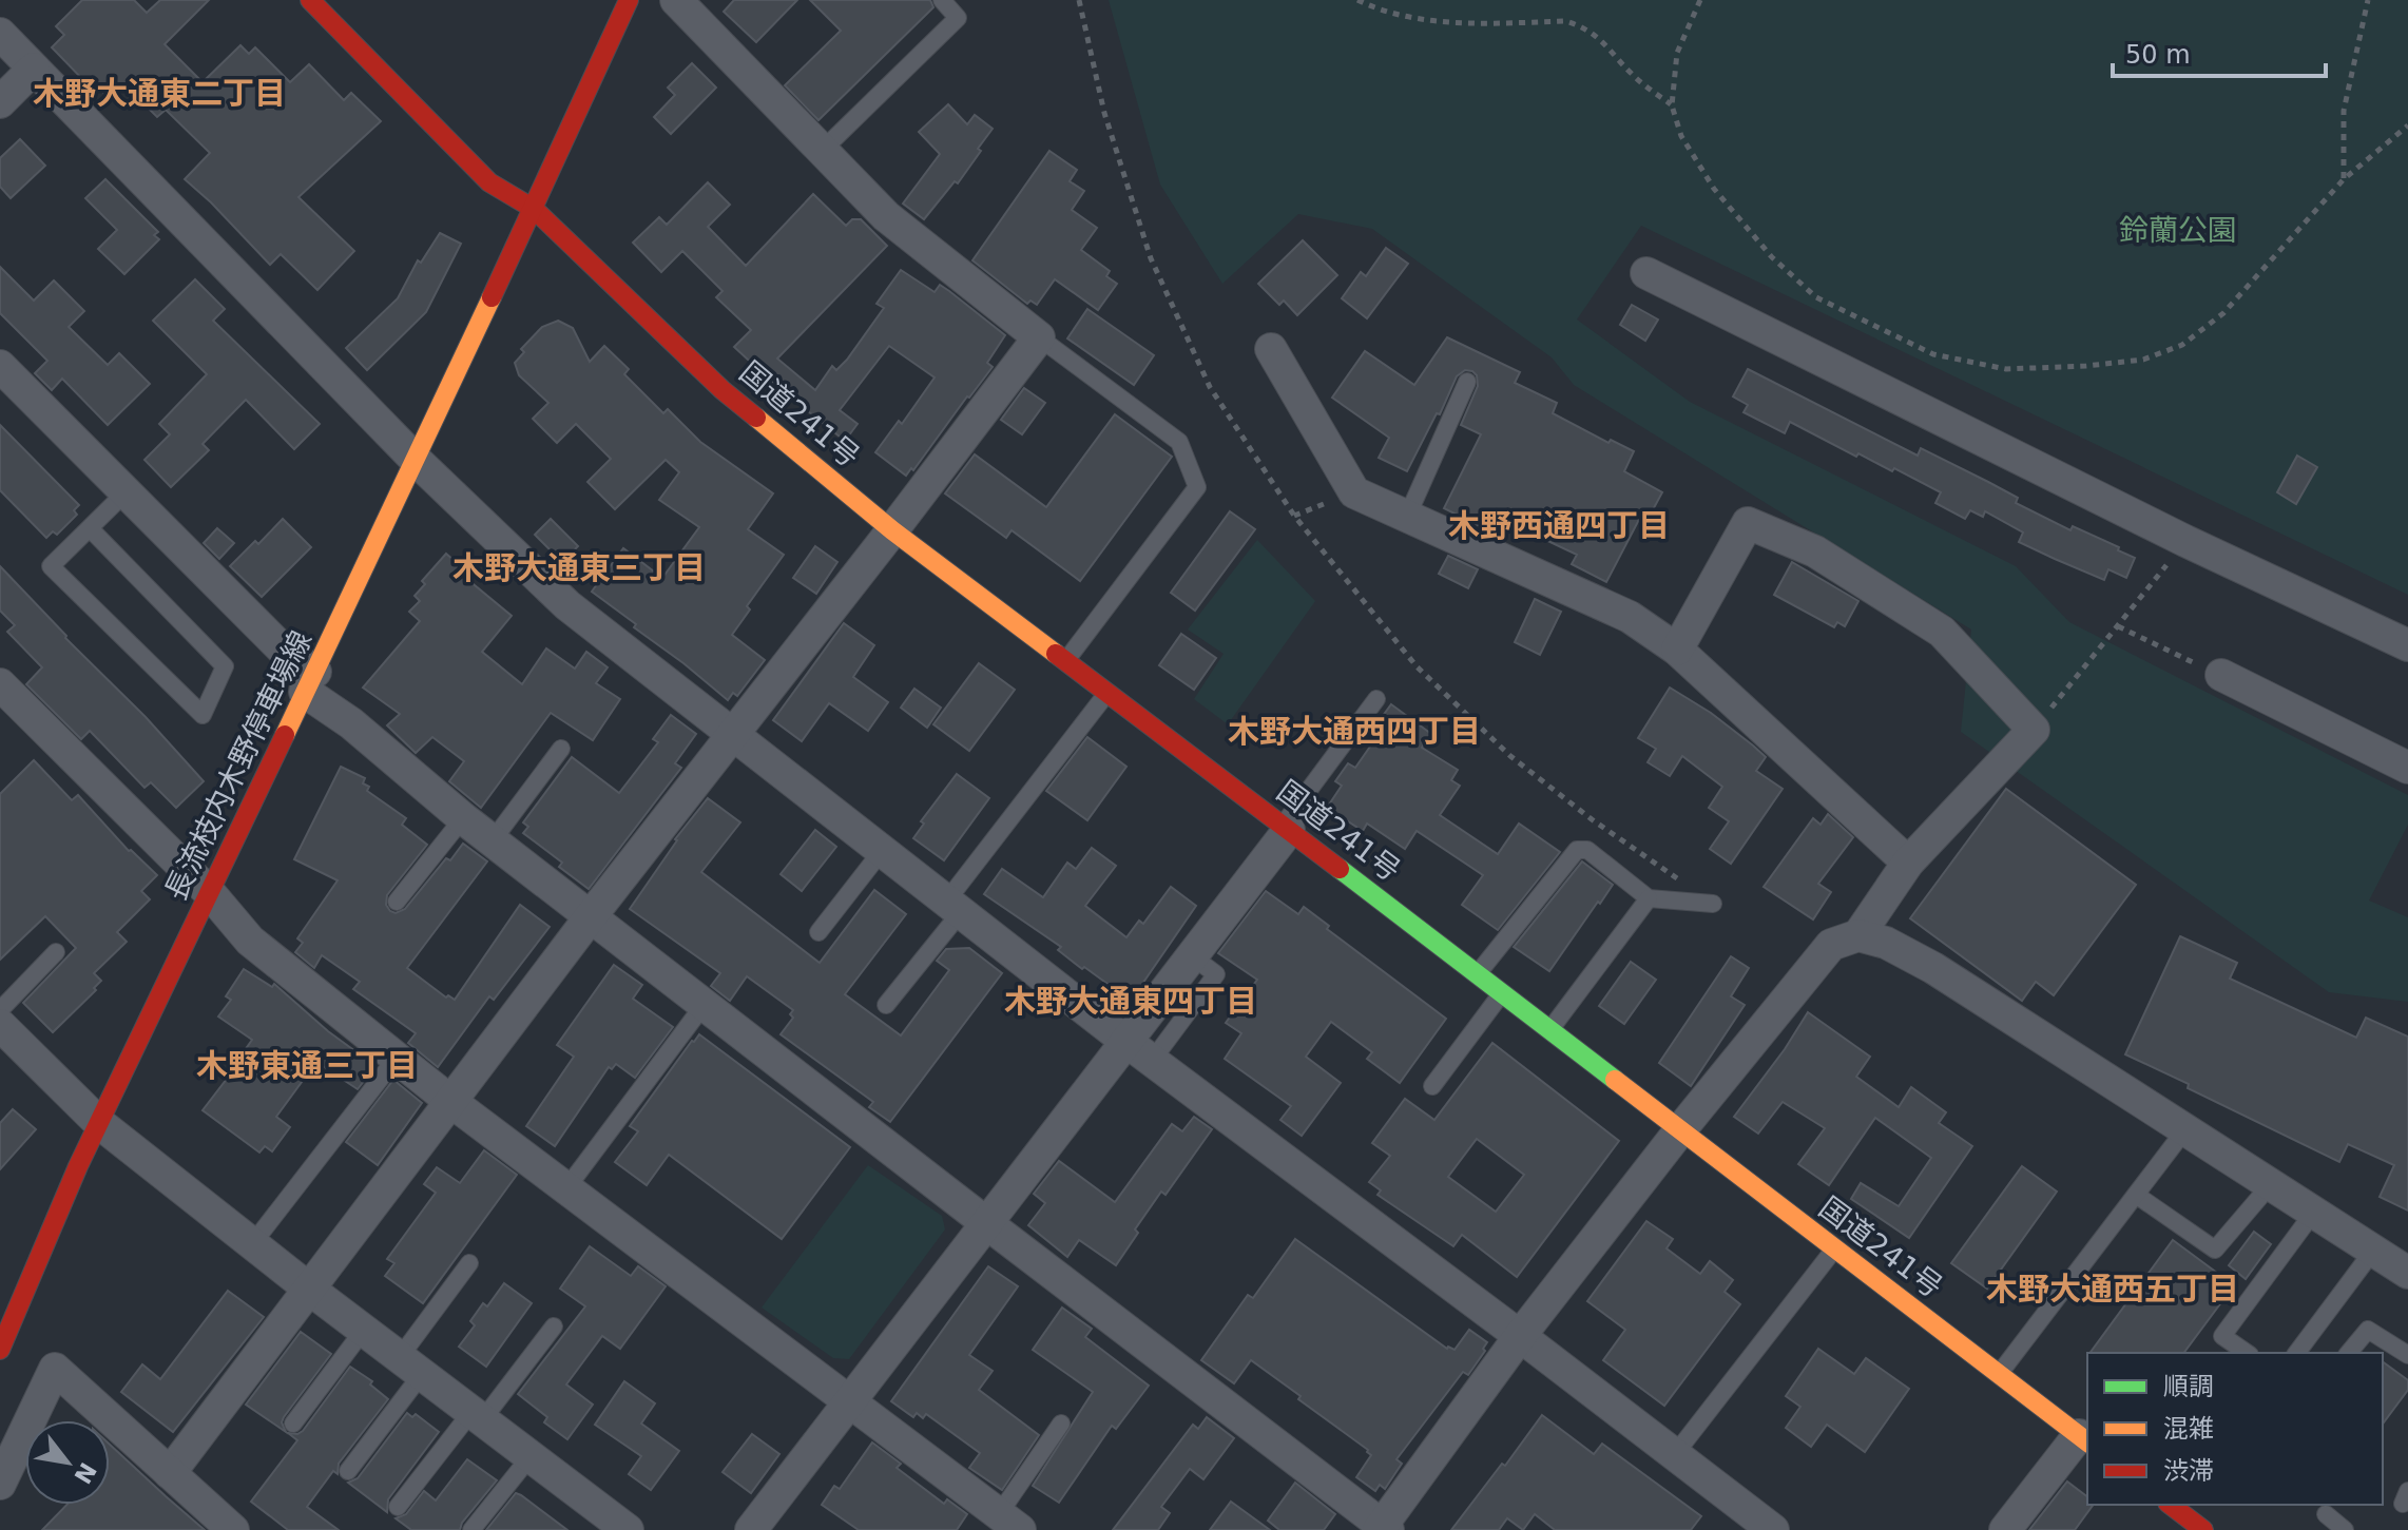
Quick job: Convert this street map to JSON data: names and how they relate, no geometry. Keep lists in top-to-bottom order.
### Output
{
  "streets": {
    "main road": ["国道241号", "長流枝内木野停車場線"]
  },
  "crossings": [
    ["国道241号", "長流枝内木野停車場線"]
  ],
  "districts": [
    "木野大通東二丁目",
    "木野西通四丁目",
    "木野大通東三丁目",
    "木野大通西四丁目",
    "木野大通東四丁目",
    "木野東通三丁目",
    "木野大通西五丁目"
  ],
  "parks": ["鈴蘭公園"],
  "legend": ["順調", "混雑", "渋滞"],
  "scale_bar": "50 m",
  "north": "bottom right"
}
